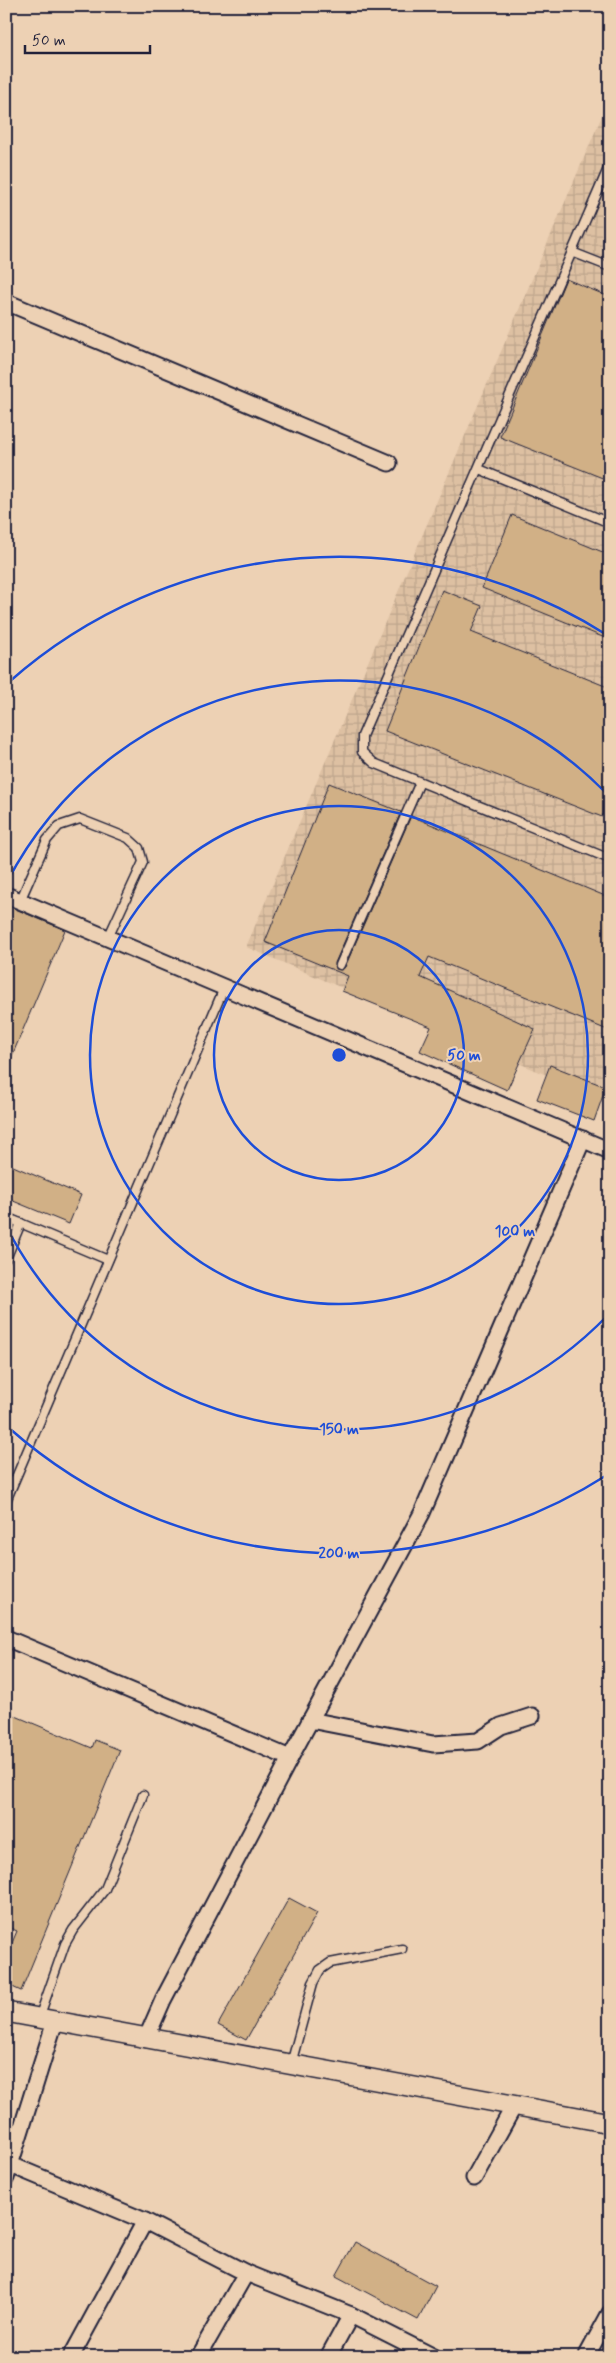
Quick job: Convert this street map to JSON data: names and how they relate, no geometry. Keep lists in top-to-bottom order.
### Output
{
  "scale_bar": "50 m",
  "rings": [
    "50 m",
    "100 m",
    "150 m",
    "200 m"
  ]
}
